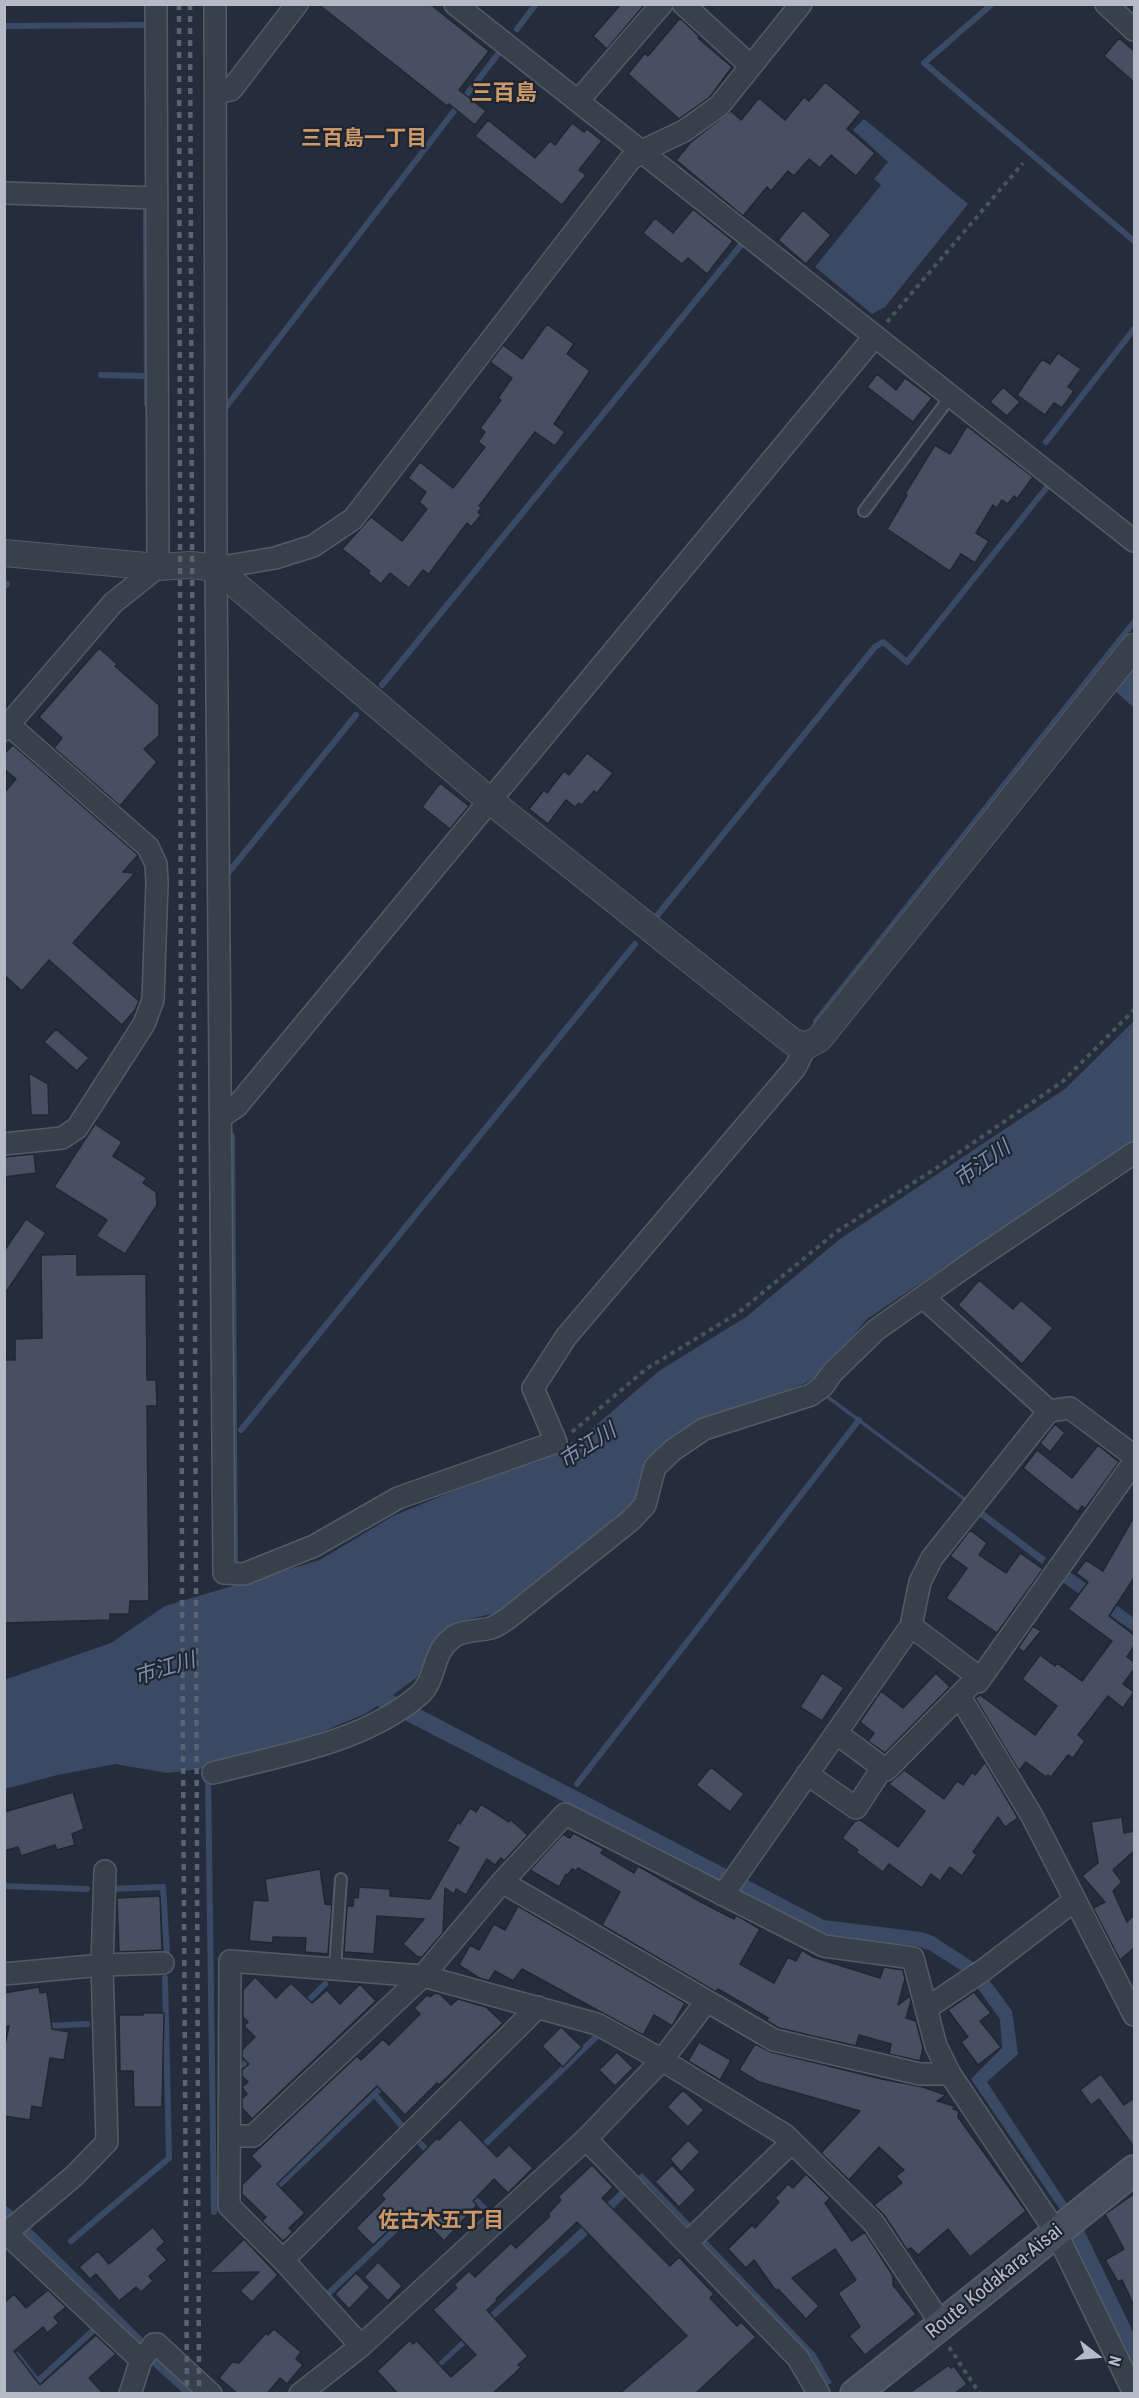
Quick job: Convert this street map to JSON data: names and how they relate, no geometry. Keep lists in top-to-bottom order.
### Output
{
  "streets": {
    "main road": ["Route Kodakara-Aisai"]
  },
  "districts": ["三百島", "三百島一丁目", "佐古木五丁目"],
  "water": ["市江川"],
  "north": "right"
}
